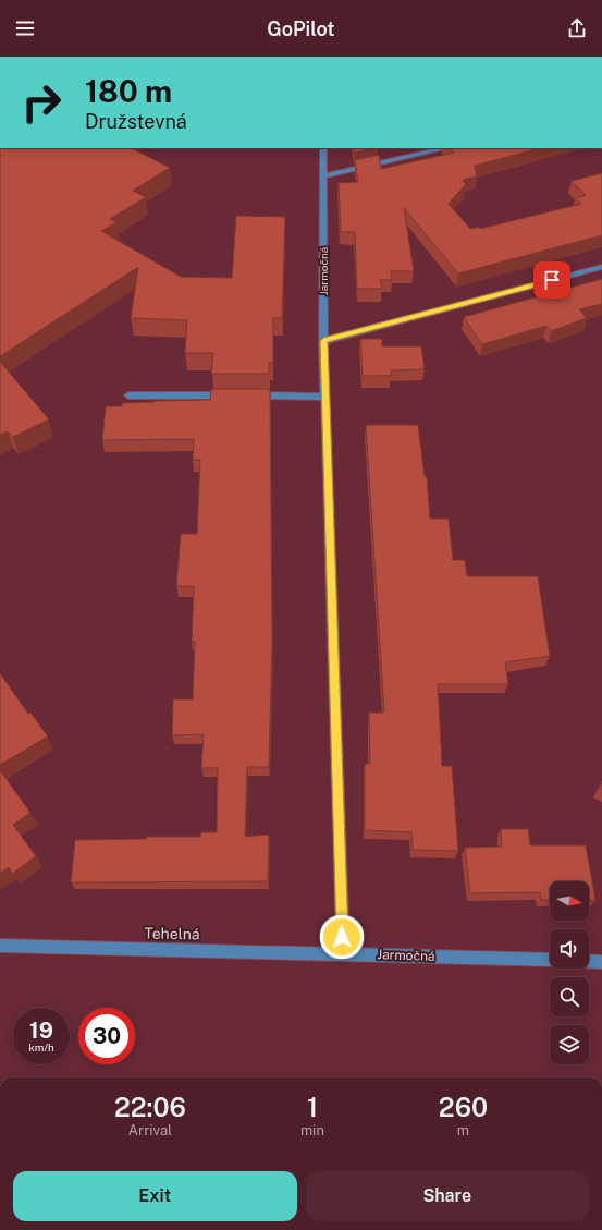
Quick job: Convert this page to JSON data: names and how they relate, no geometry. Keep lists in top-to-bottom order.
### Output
{
  "streets": {
    "street": ["Jarmočná", "Tehelná"]
  },
  "crossings": [
    ["Jarmočná", "Tehelná"]
  ],
  "north": "right",
  "page": {
    "header": "GoPilot",
    "turn": ["180 m", "Družstevná"],
    "speed": "19 km/h",
    "limit": "30",
    "eta": [
      "22:06",
      "Arrival",
      "1",
      "min",
      "260",
      "m"
    ],
    "buttons": ["Exit", "Share"]
  }
}
